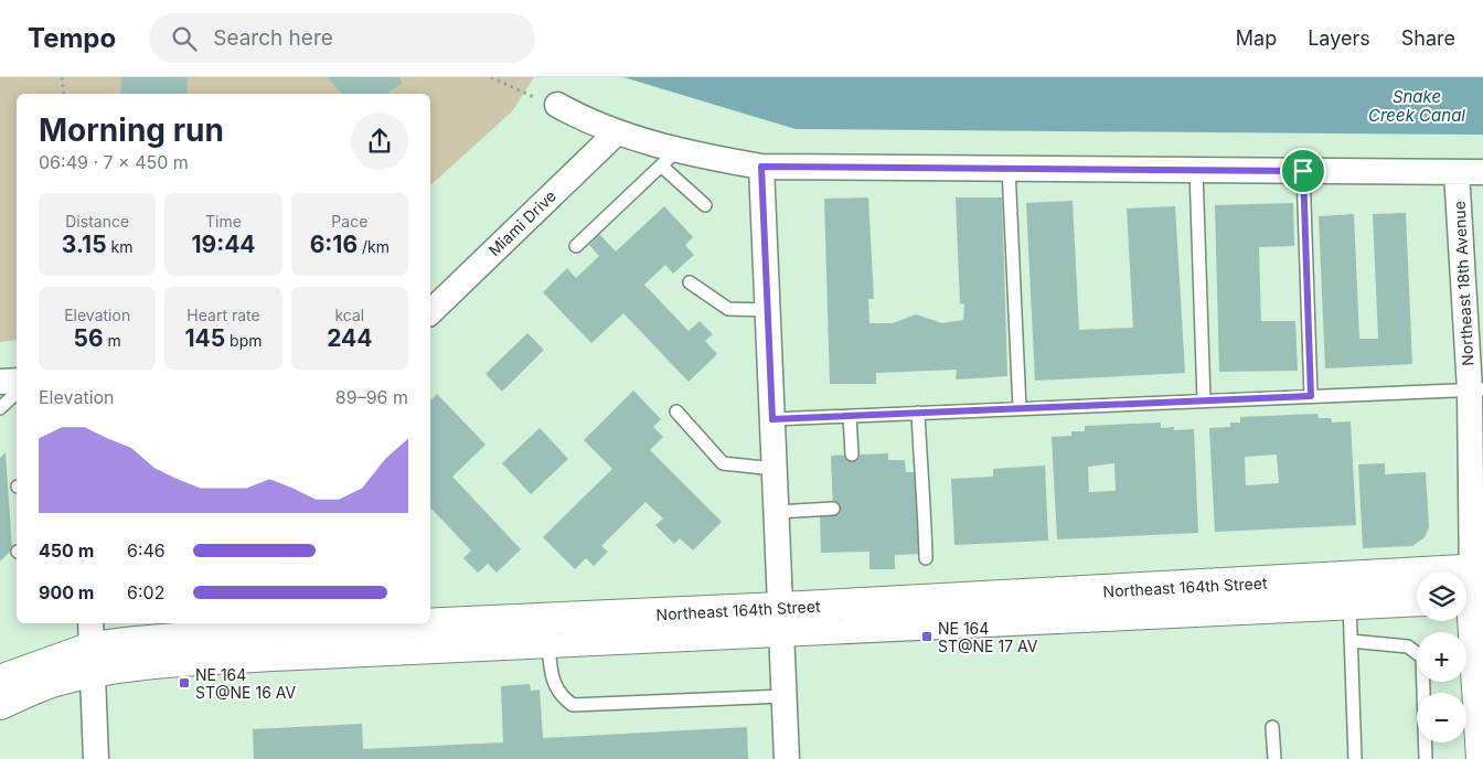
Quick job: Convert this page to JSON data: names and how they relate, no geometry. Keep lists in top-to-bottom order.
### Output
{
  "streets": {
    "street": ["Miami Drive", "Northeast 18th Avenue", "Northeast 164th Street"]
  },
  "crossings": [
    ["Northeast 18th Avenue", "Northeast 164th Street"]
  ],
  "water": ["Snake Creek Canal"],
  "places": {
    "transit": ["NE 164 ST@NE 17 AV", "NE 164 ST@NE 16 AV"]
  },
  "page": {
    "header": "Tempo",
    "search": "Search here",
    "nav": ["Map", "Layers", "Share"],
    "heading": ["Morning run", "06:49 · 7 × 450 m"],
    "stats": [
      ["Distance", "3.15 km"],
      ["Time", "19:44"],
      ["Pace", "6:16 /km"],
      ["Elevation", "56 m"],
      ["Heart rate", "145 bpm"],
      ["kcal", "244"]
    ],
    "chart": ["Elevation", "89–96 m"],
    "list": [
      {
        "name": "450 m",
        "note": "6:46"
      },
      {
        "name": "900 m",
        "note": "6:02"
      }
    ],
    "map_buttons": ["+", "−"]
  }
}
